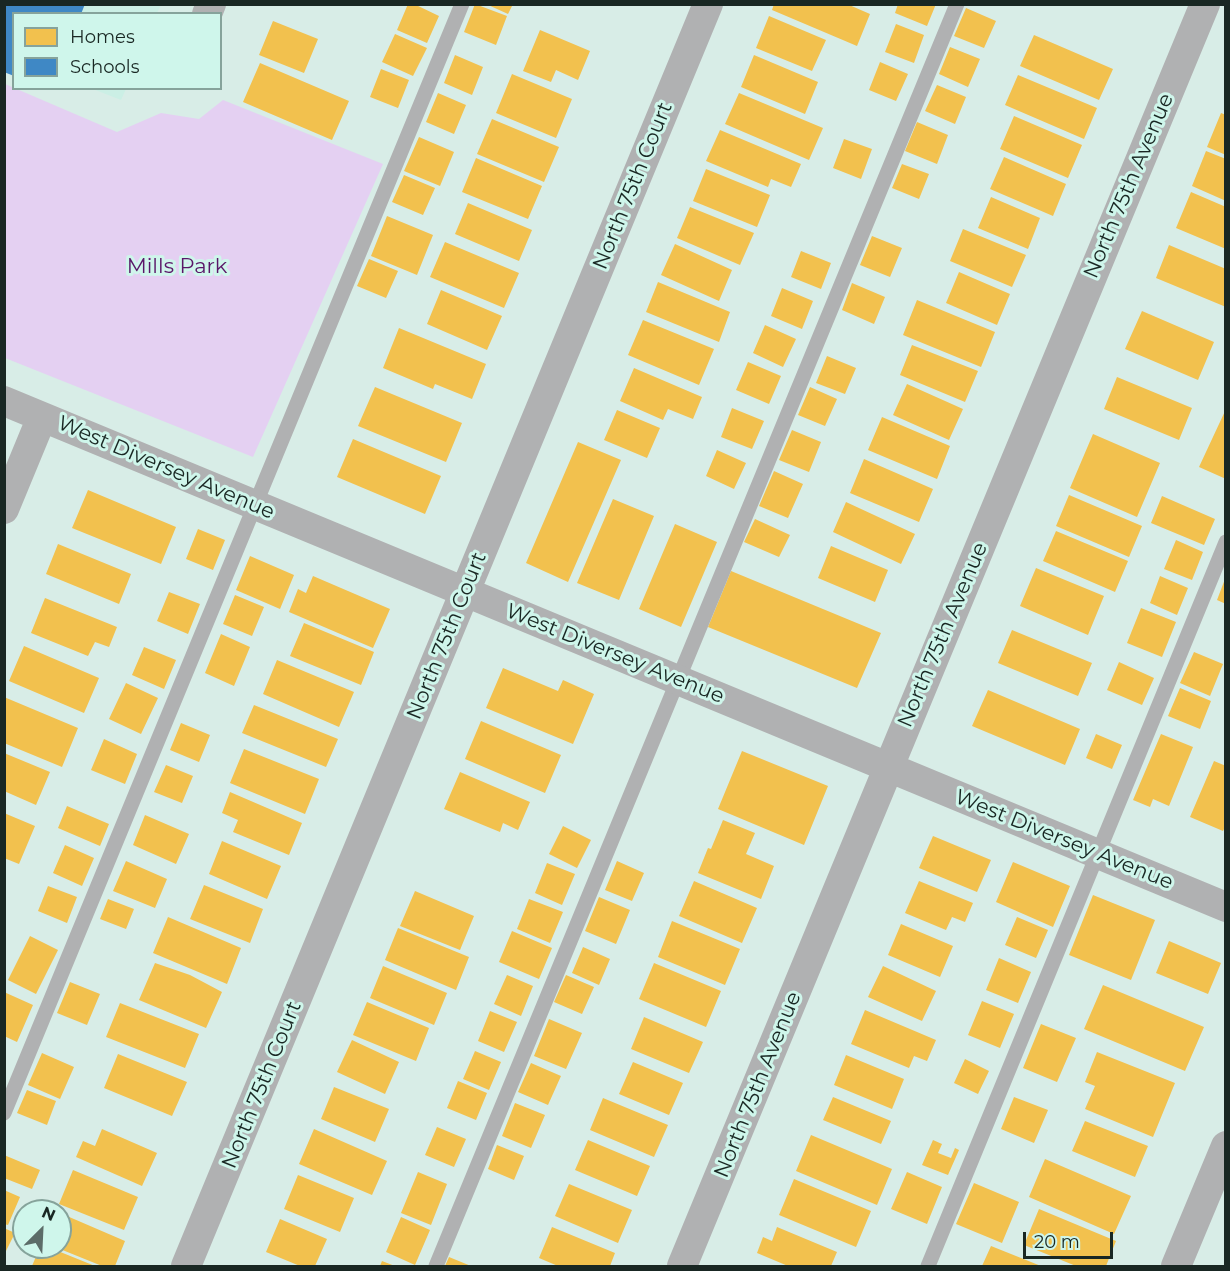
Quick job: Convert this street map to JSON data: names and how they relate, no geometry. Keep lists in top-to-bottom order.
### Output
{
  "streets": {
    "street": ["North 75th Court", "North 75th Avenue", "West Diversey Avenue"]
  },
  "crossings": [
    ["North 75th Court", "West Diversey Avenue"],
    ["North 75th Avenue", "West Diversey Avenue"]
  ],
  "parks": ["Mills Park"],
  "legend": ["Homes", "Schools"],
  "scale_bar": "20 m",
  "north": "top right"
}
